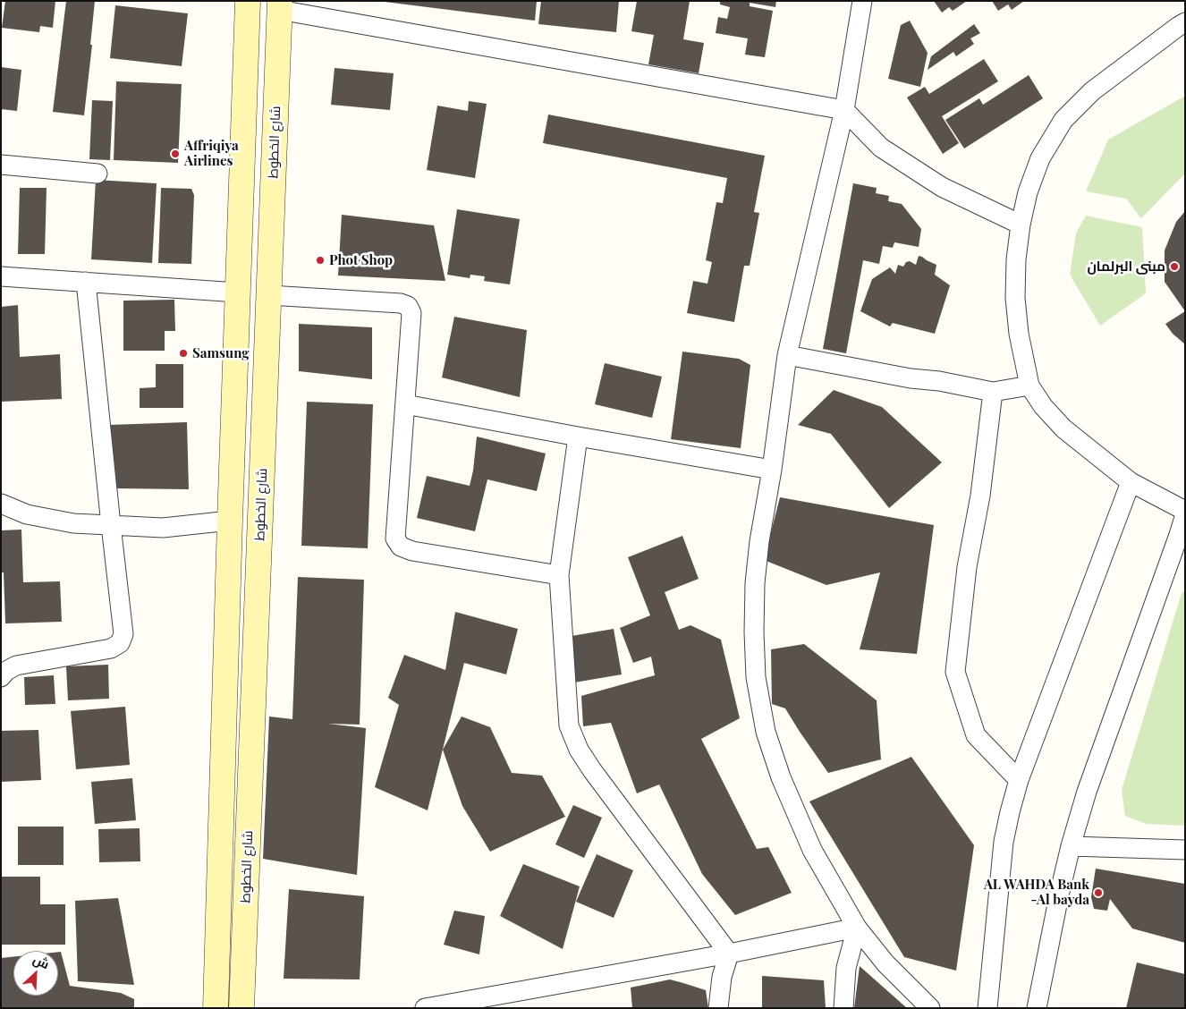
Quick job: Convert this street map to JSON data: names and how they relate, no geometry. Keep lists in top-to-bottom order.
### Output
{
  "streets": {
    "street": ["شارع الخطوط"]
  },
  "places": [
    "Affriqiya Airlines",
    "Phot Shop",
    "مبنى البرلمان",
    "Samsung",
    "AL WAHDA Bank -Al bayda"
  ],
  "north": "top right"
}
